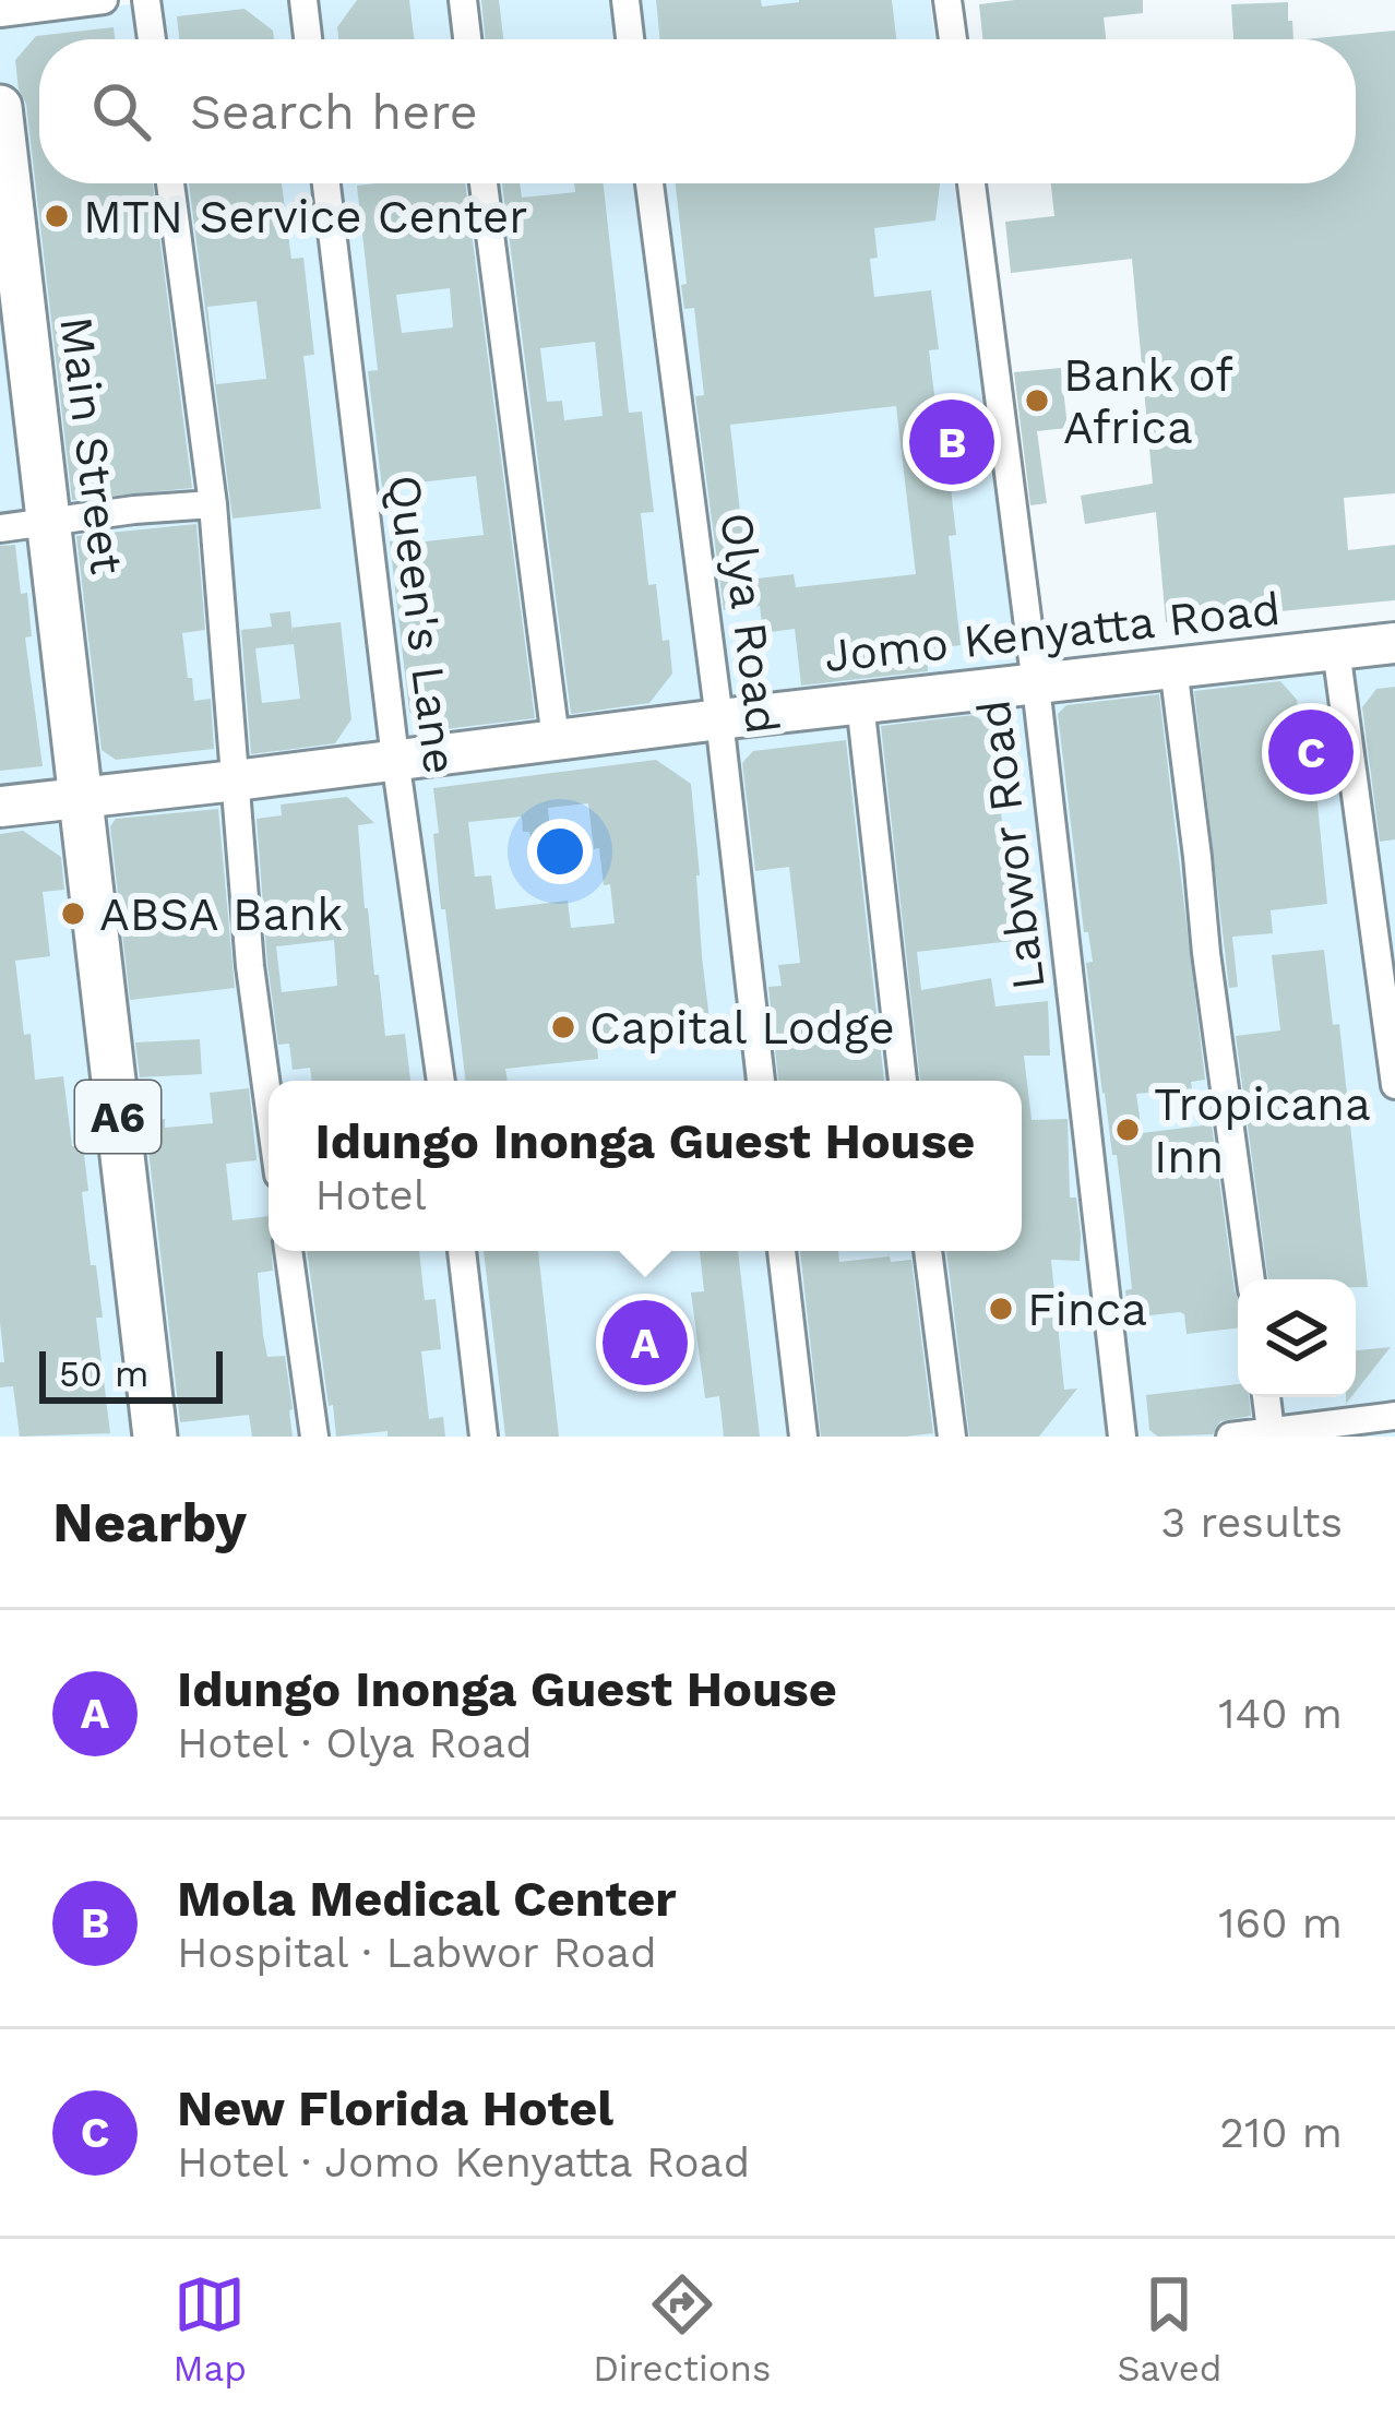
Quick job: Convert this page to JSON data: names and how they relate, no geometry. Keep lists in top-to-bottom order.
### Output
{
  "streets": {
    "main road": ["Main Street", "Jomo Kenyatta Road", "A6"],
    "street": ["Olya Road", "Queen's Lane", "Labwor Road"]
  },
  "crossings": [
    ["Main Street", "Jomo Kenyatta Road"],
    ["Main Street", "A6"],
    ["Olya Road", "Jomo Kenyatta Road"],
    ["Queen's Lane", "Jomo Kenyatta Road"],
    ["Jomo Kenyatta Road", "Labwor Road"],
    ["Jomo Kenyatta Road", "A6"]
  ],
  "places": [
    "MTN Service Center",
    "Bank of Africa",
    "ABSA Bank",
    "Capital Lodge",
    "Tropicana Inn",
    "Finca"
  ],
  "scale_bar": "50 m",
  "page": {
    "search": "Search here",
    "pins": ["B", "C", "A"],
    "popup": ["Idungo Inonga Guest House", "Hotel"],
    "scale": "50 m",
    "heading": ["Nearby", "3 results"],
    "list": [
      {
        "mark": "A",
        "name": "Idungo Inonga Guest House",
        "note": "Hotel · Olya Road",
        "value": "140 m"
      },
      {
        "mark": "B",
        "name": "Mola Medical Center",
        "note": "Hospital · Labwor Road",
        "value": "160 m"
      },
      {
        "mark": "C",
        "name": "New Florida Hotel",
        "note": "Hotel · Jomo Kenyatta Road",
        "value": "210 m"
      }
    ],
    "nav": ["Map", "Directions", "Saved"]
  }
}
